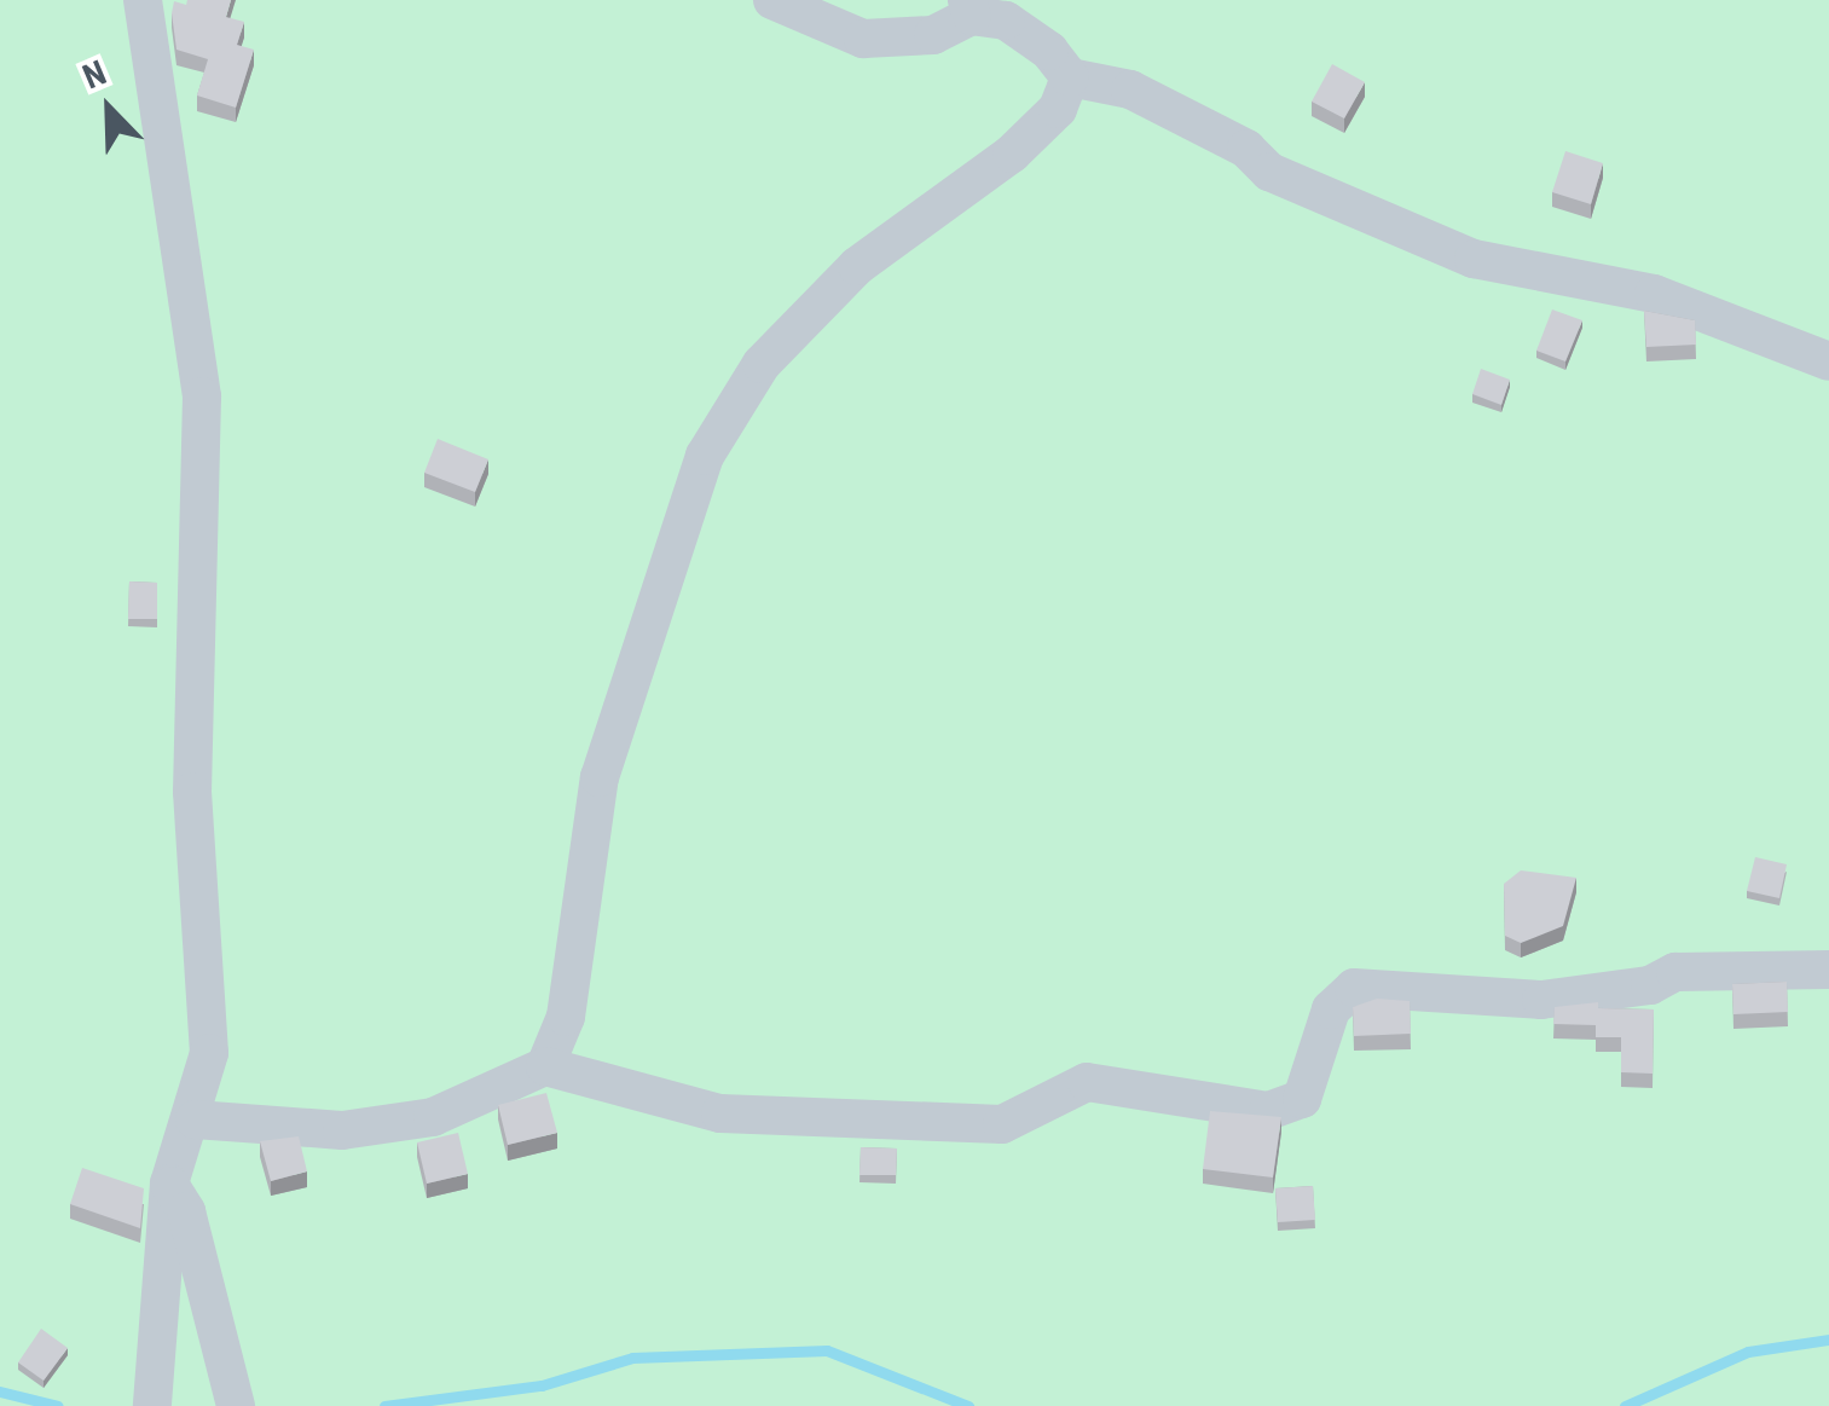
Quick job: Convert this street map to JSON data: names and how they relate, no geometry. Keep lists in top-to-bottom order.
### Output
{
  "north": "top left"
}
